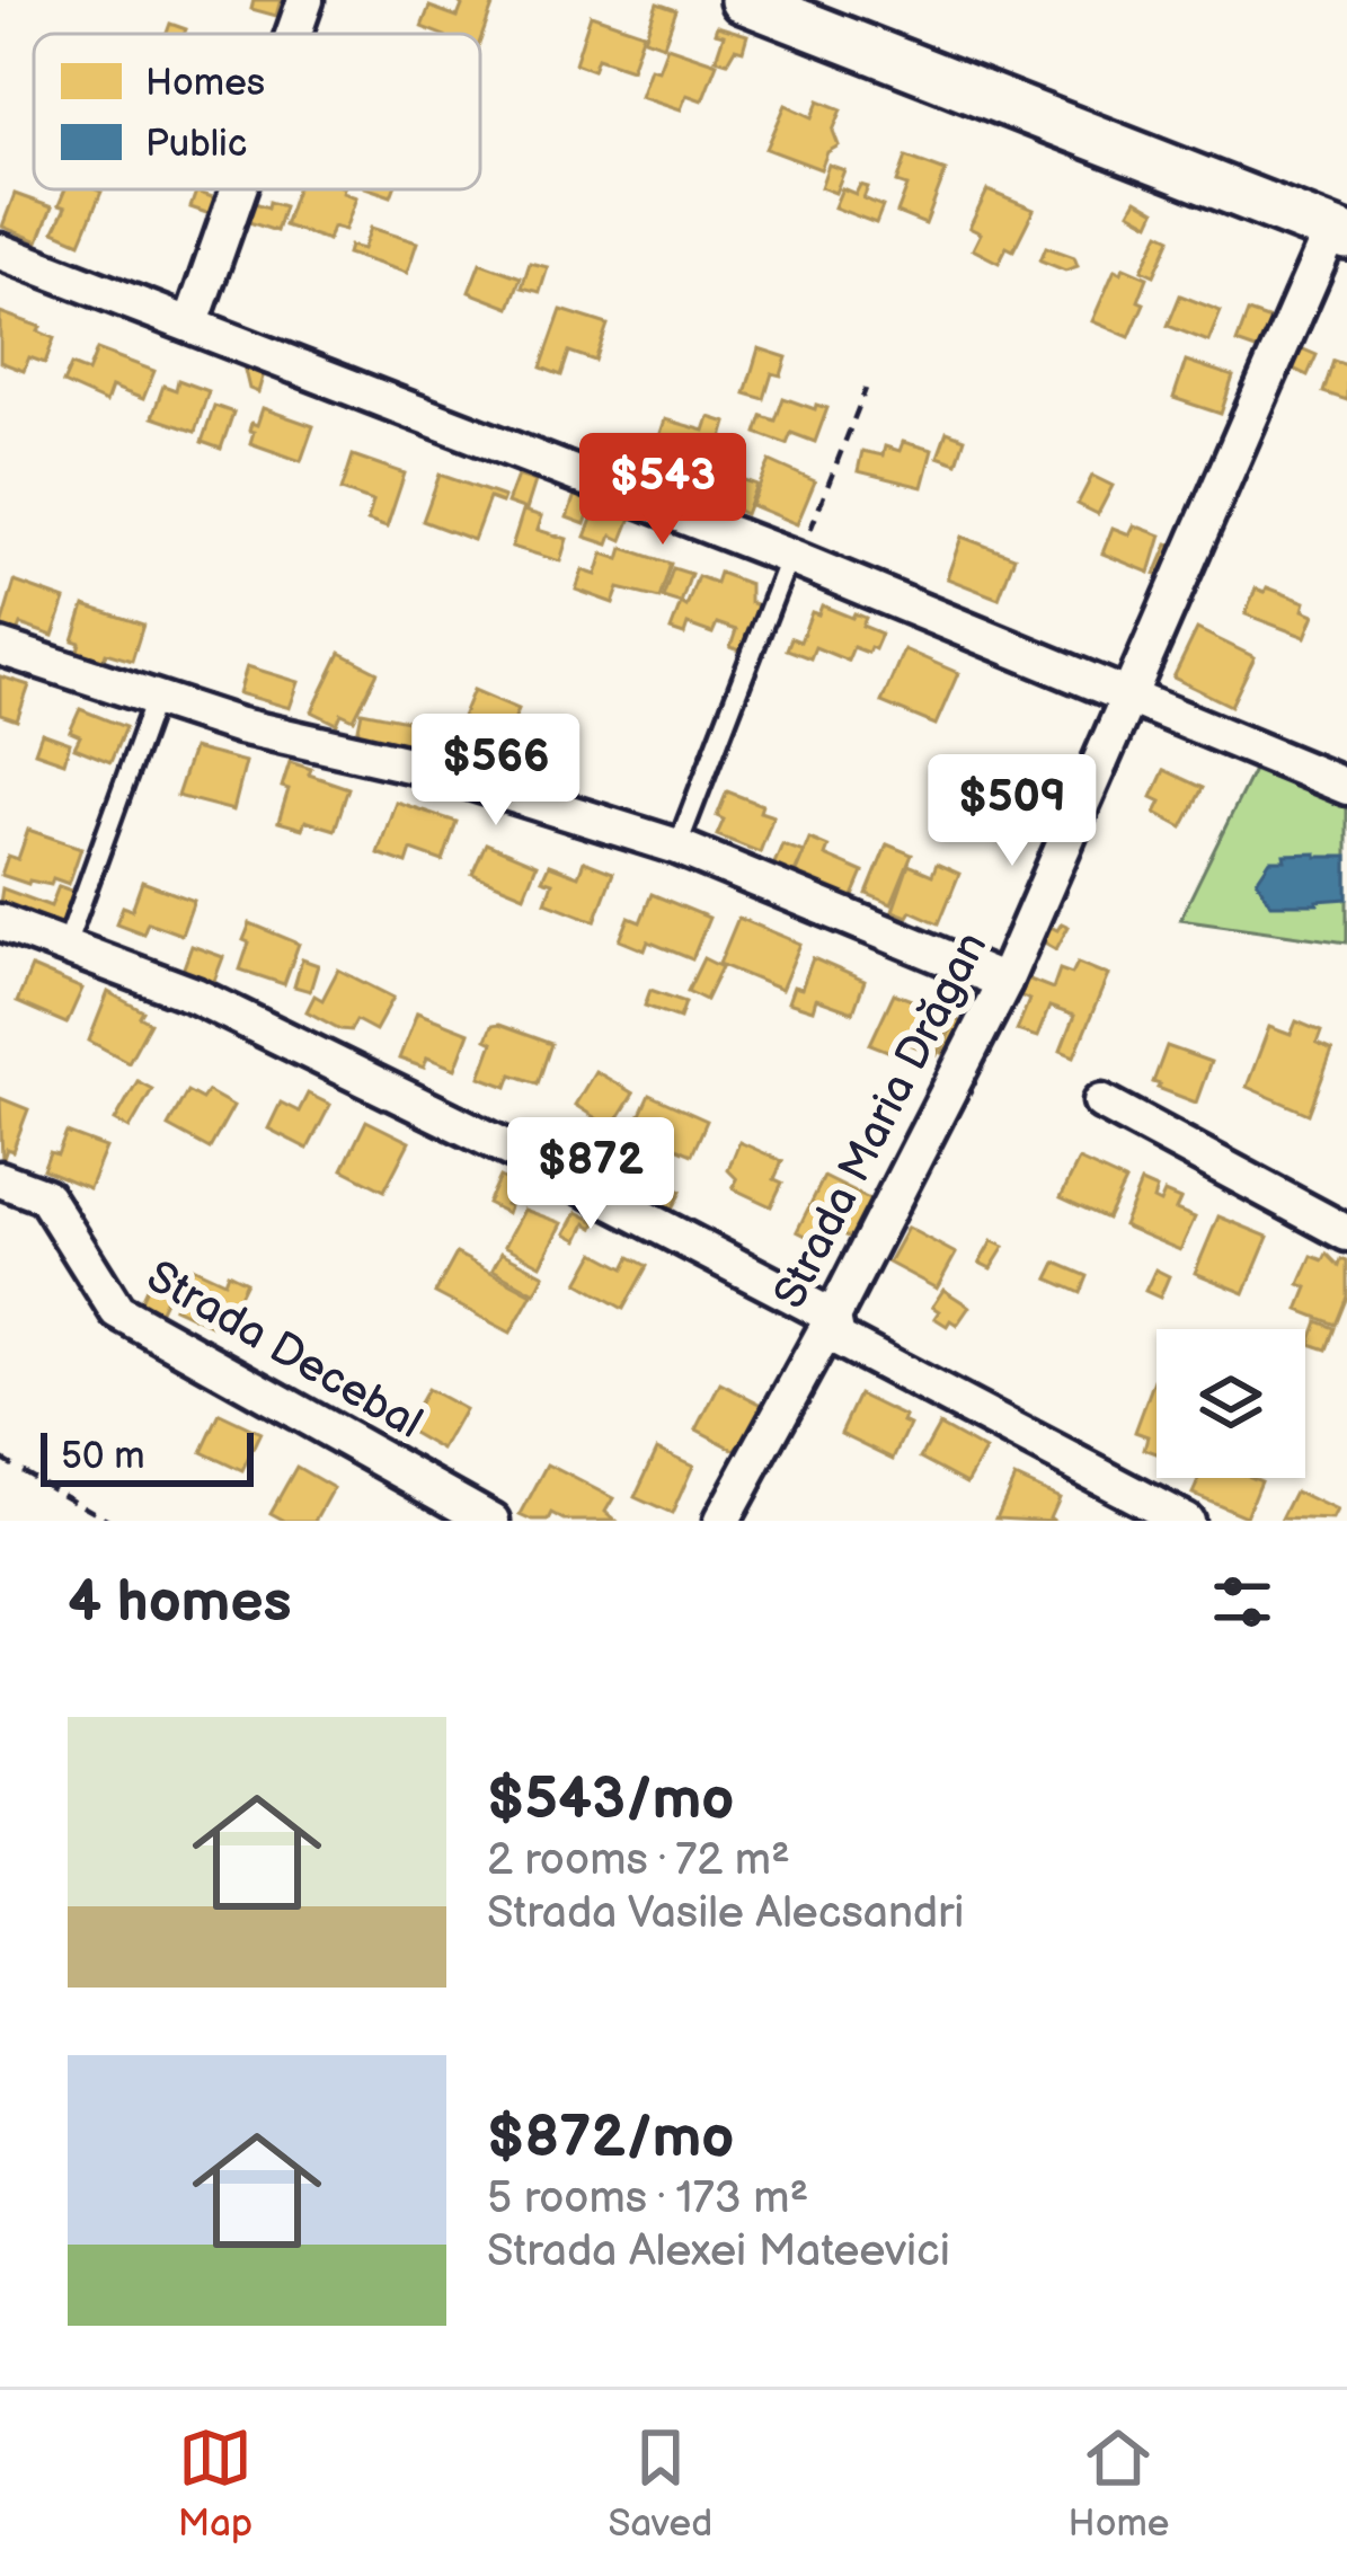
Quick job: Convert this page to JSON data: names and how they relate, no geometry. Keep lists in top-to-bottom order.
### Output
{
  "streets": {
    "street": ["Strada Maria Drăgan", "Strada Decebal"]
  },
  "legend": ["Homes", "Public"],
  "scale_bar": "50 m",
  "page": {
    "price": [
      "$543",
      "$566",
      "$509",
      "$872"
    ],
    "scale": "50 m",
    "heading": "4 homes",
    "list": [
      {
        "name": "$543/mo",
        "note": "2 rooms · 72 m² · Strada Vasile Alecsandri"
      },
      {
        "name": "$872/mo",
        "note": "5 rooms · 173 m² · Strada Alexei Mateevici"
      }
    ],
    "tabs": ["Map", "Saved", "Home"]
  }
}
